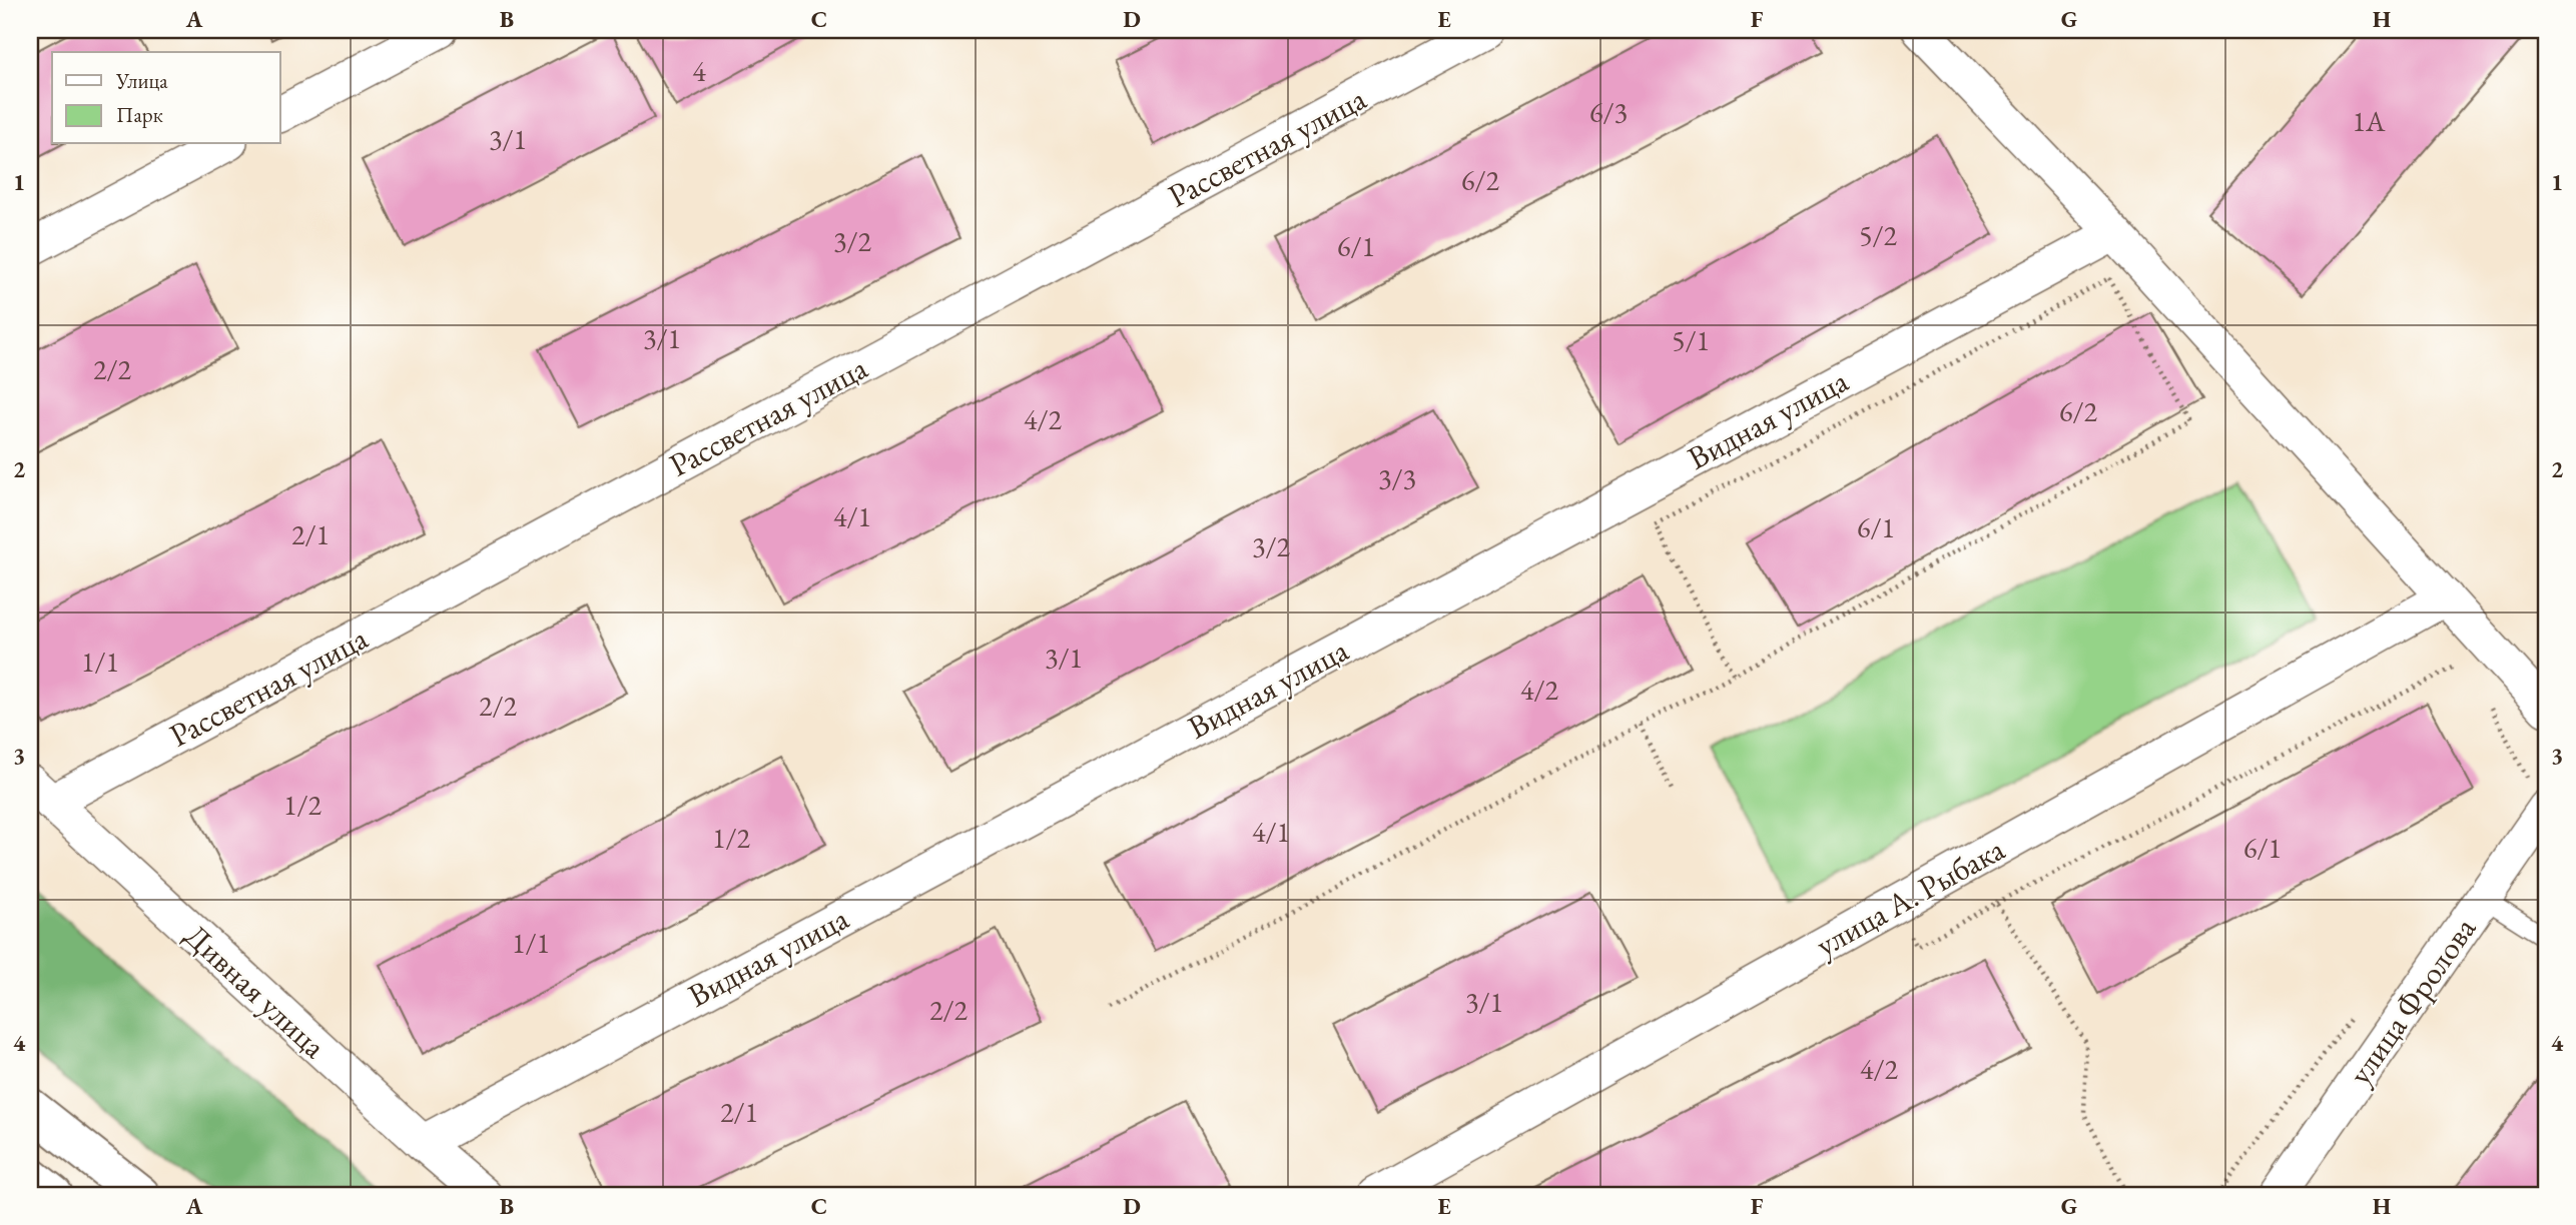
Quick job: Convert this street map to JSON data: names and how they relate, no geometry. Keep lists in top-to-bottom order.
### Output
{
  "streets": {
    "street": [
      "Рассветная улица",
      "Видная улица",
      "улица А. Рыбака",
      "Дивная улица",
      "улица Фролова"
    ]
  },
  "crossings": [
    ["Рассветная улица", "Дивная улица"],
    ["Видная улица", "Дивная улица"]
  ],
  "house_numbers": [
    "4",
    "6/3",
    "1А",
    "3/1",
    "6/2",
    "5/2",
    "3/2",
    "6/1",
    "3/1",
    "5/1",
    "2/2",
    "6/2",
    "4/2",
    "3/3",
    "4/1",
    "6/1",
    "2/1",
    "3/2",
    "3/1",
    "1/1",
    "4/2",
    "2/2",
    "1/2",
    "4/1",
    "1/2",
    "6/1",
    "1/1",
    "3/1",
    "2/2",
    "4/2",
    "2/1"
  ],
  "legend": ["Улица", "Парк"],
  "grid": {
    "columns": [
      "A",
      "B",
      "C",
      "D",
      "E",
      "F",
      "G",
      "H"
    ],
    "rows": [
      "1",
      "2",
      "3",
      "4"
    ]
  }
}
